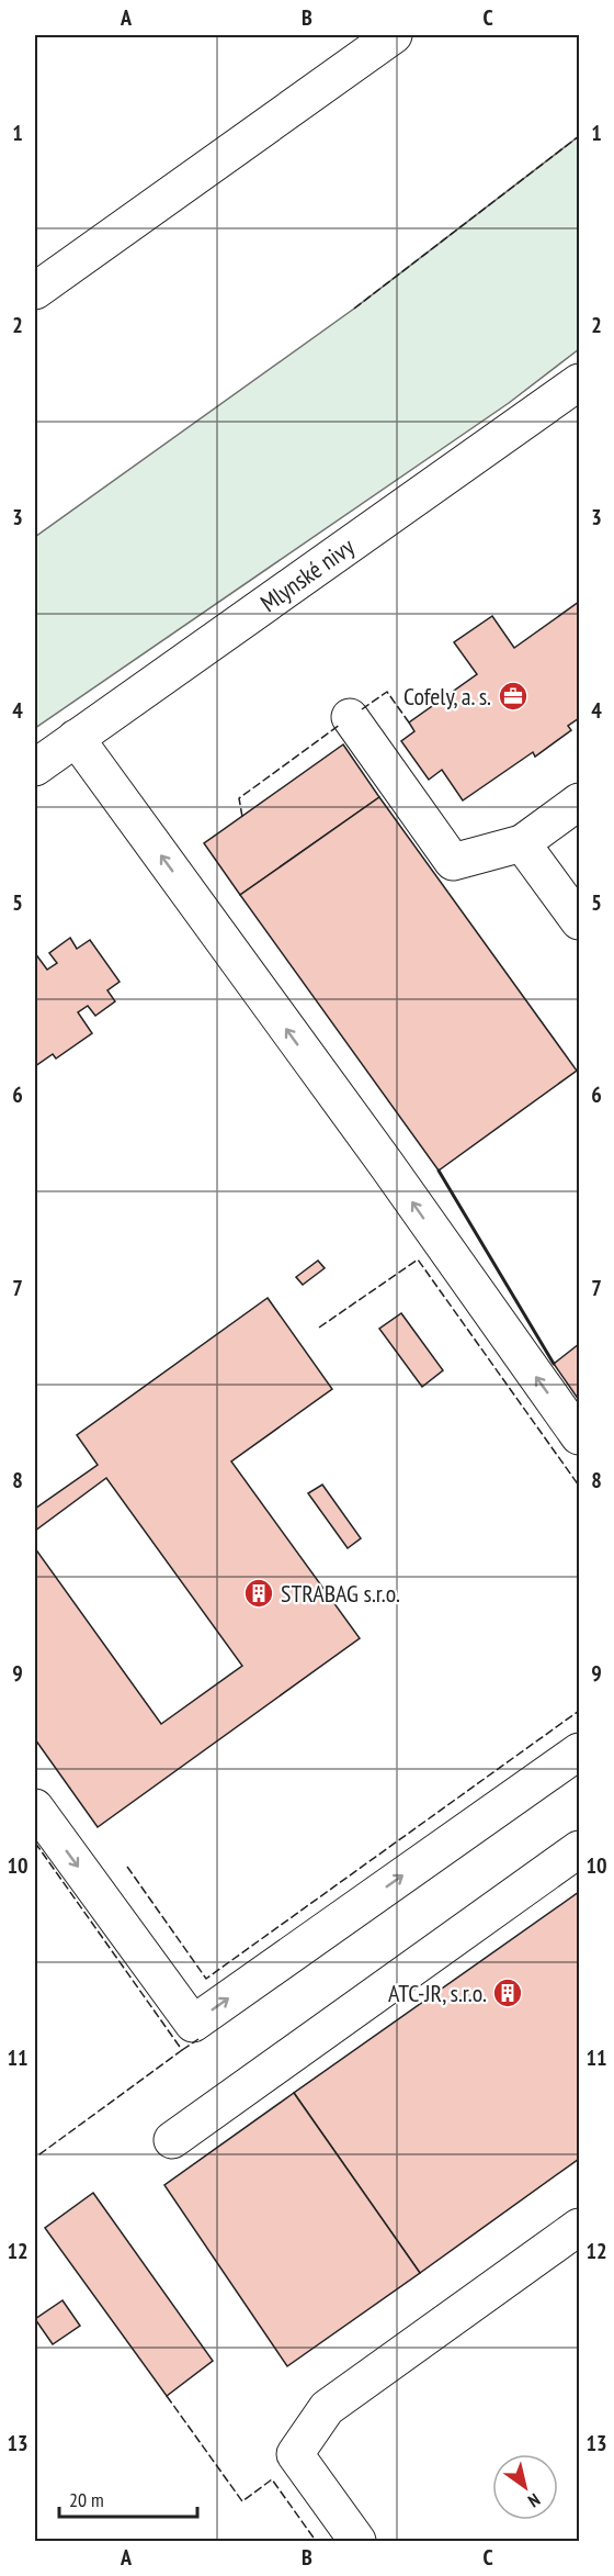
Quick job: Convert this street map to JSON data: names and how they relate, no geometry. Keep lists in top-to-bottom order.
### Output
{
  "streets": {
    "street": ["Mlynské nivy"]
  },
  "places": {
    "office": ["Cofely, a. s."],
    "building": ["STRABAG s.r.o.", "ATC-JR, s.r.o."]
  },
  "scale_bar": "20 m",
  "north": "bottom right",
  "grid": {
    "columns": ["A", "B", "C"],
    "rows": [
      "1",
      "2",
      "3",
      "4",
      "5",
      "6",
      "7",
      "8",
      "9",
      "10",
      "11",
      "12",
      "13"
    ]
  }
}
